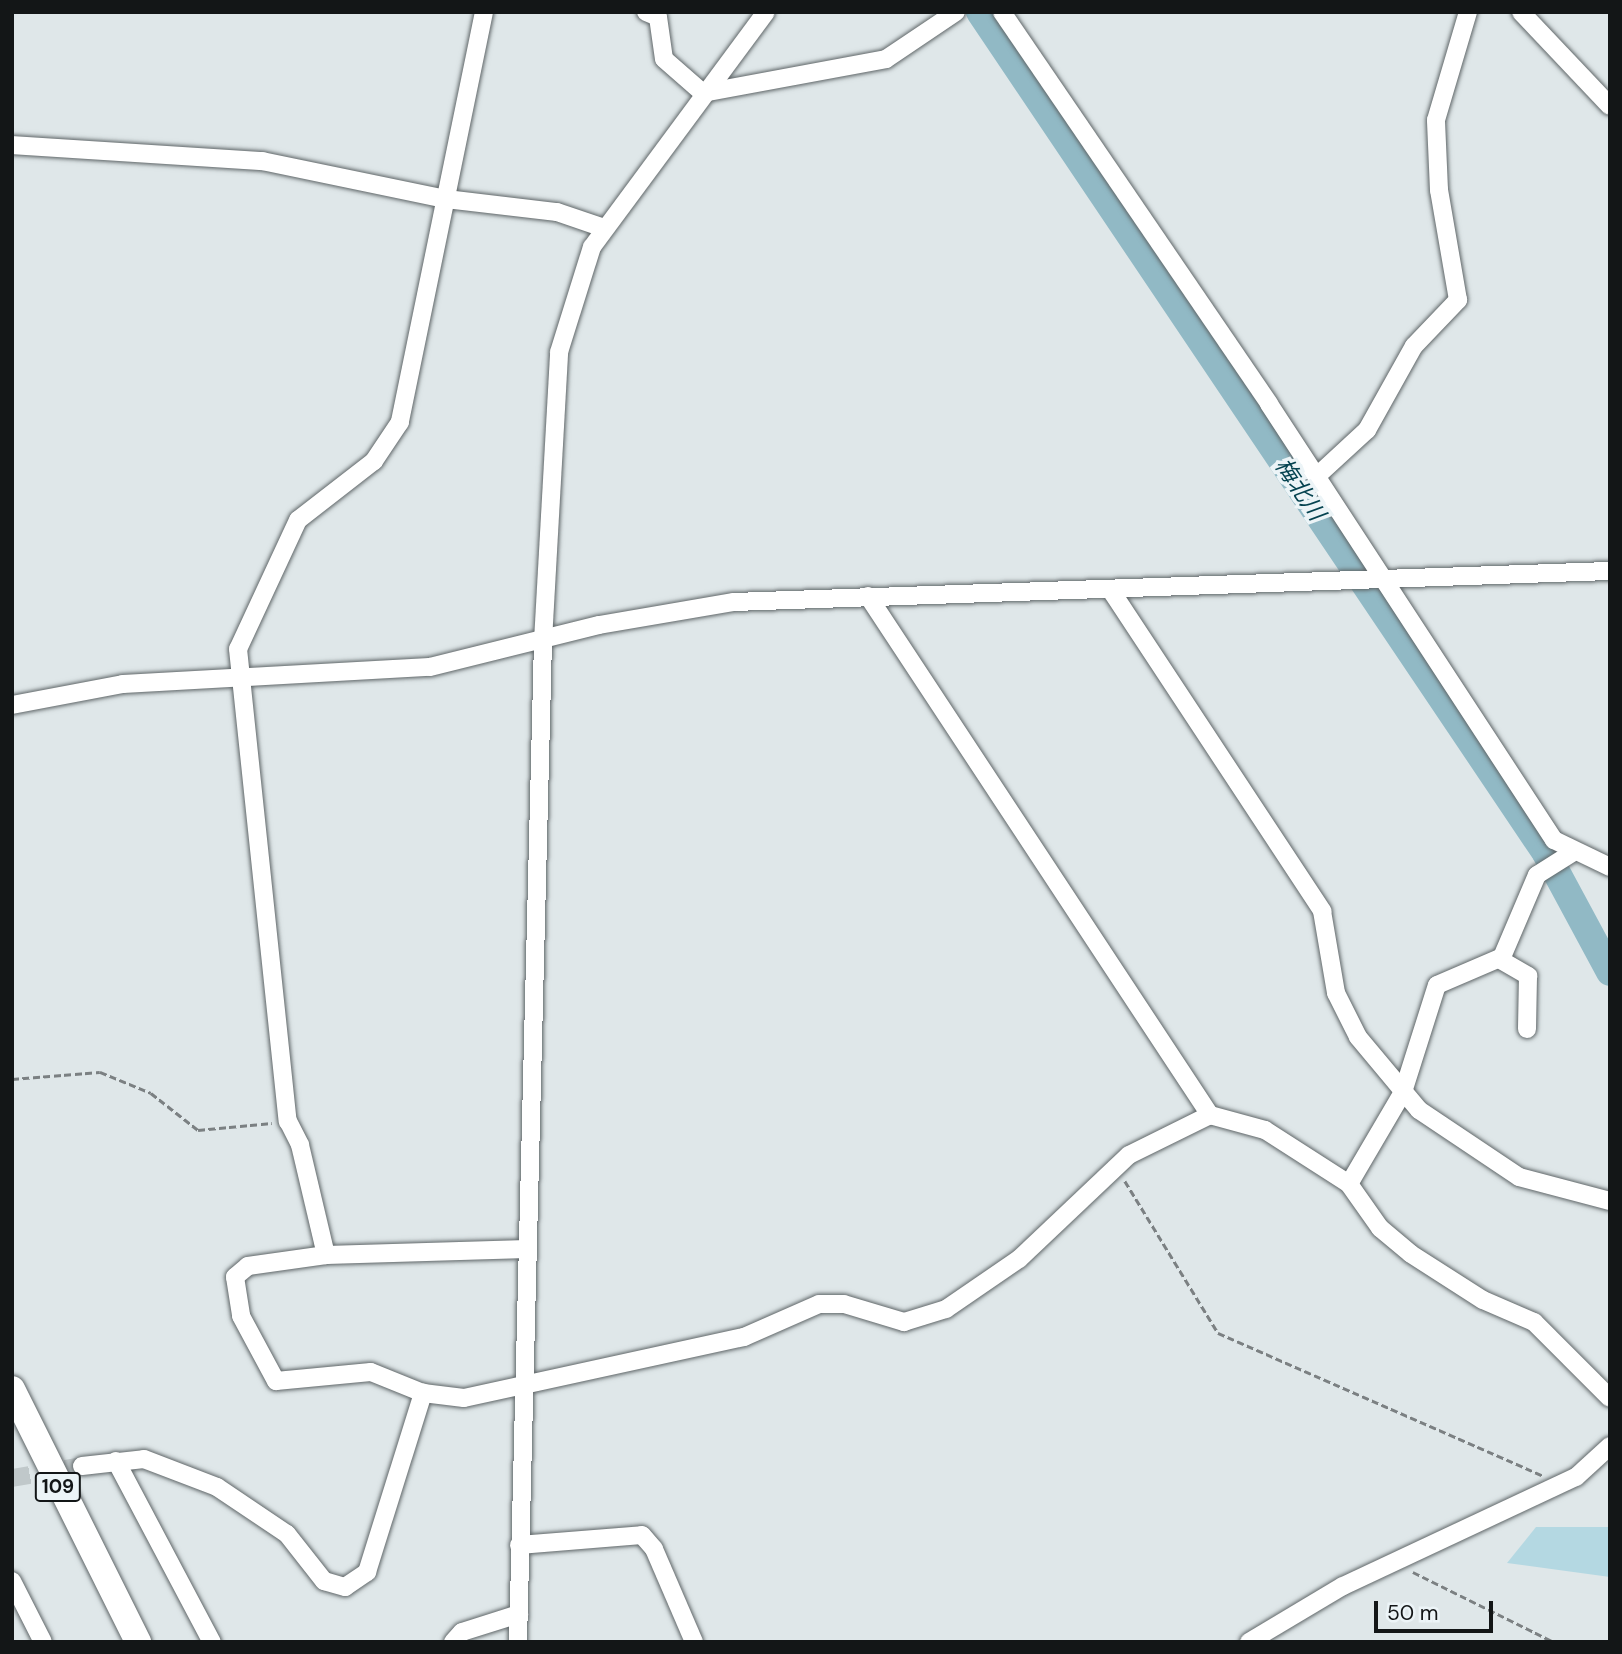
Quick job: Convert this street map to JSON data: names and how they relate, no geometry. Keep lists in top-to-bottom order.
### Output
{
  "streets": {
    "highway": ["109"]
  },
  "water": ["梅北川"],
  "scale_bar": "50 m"
}
